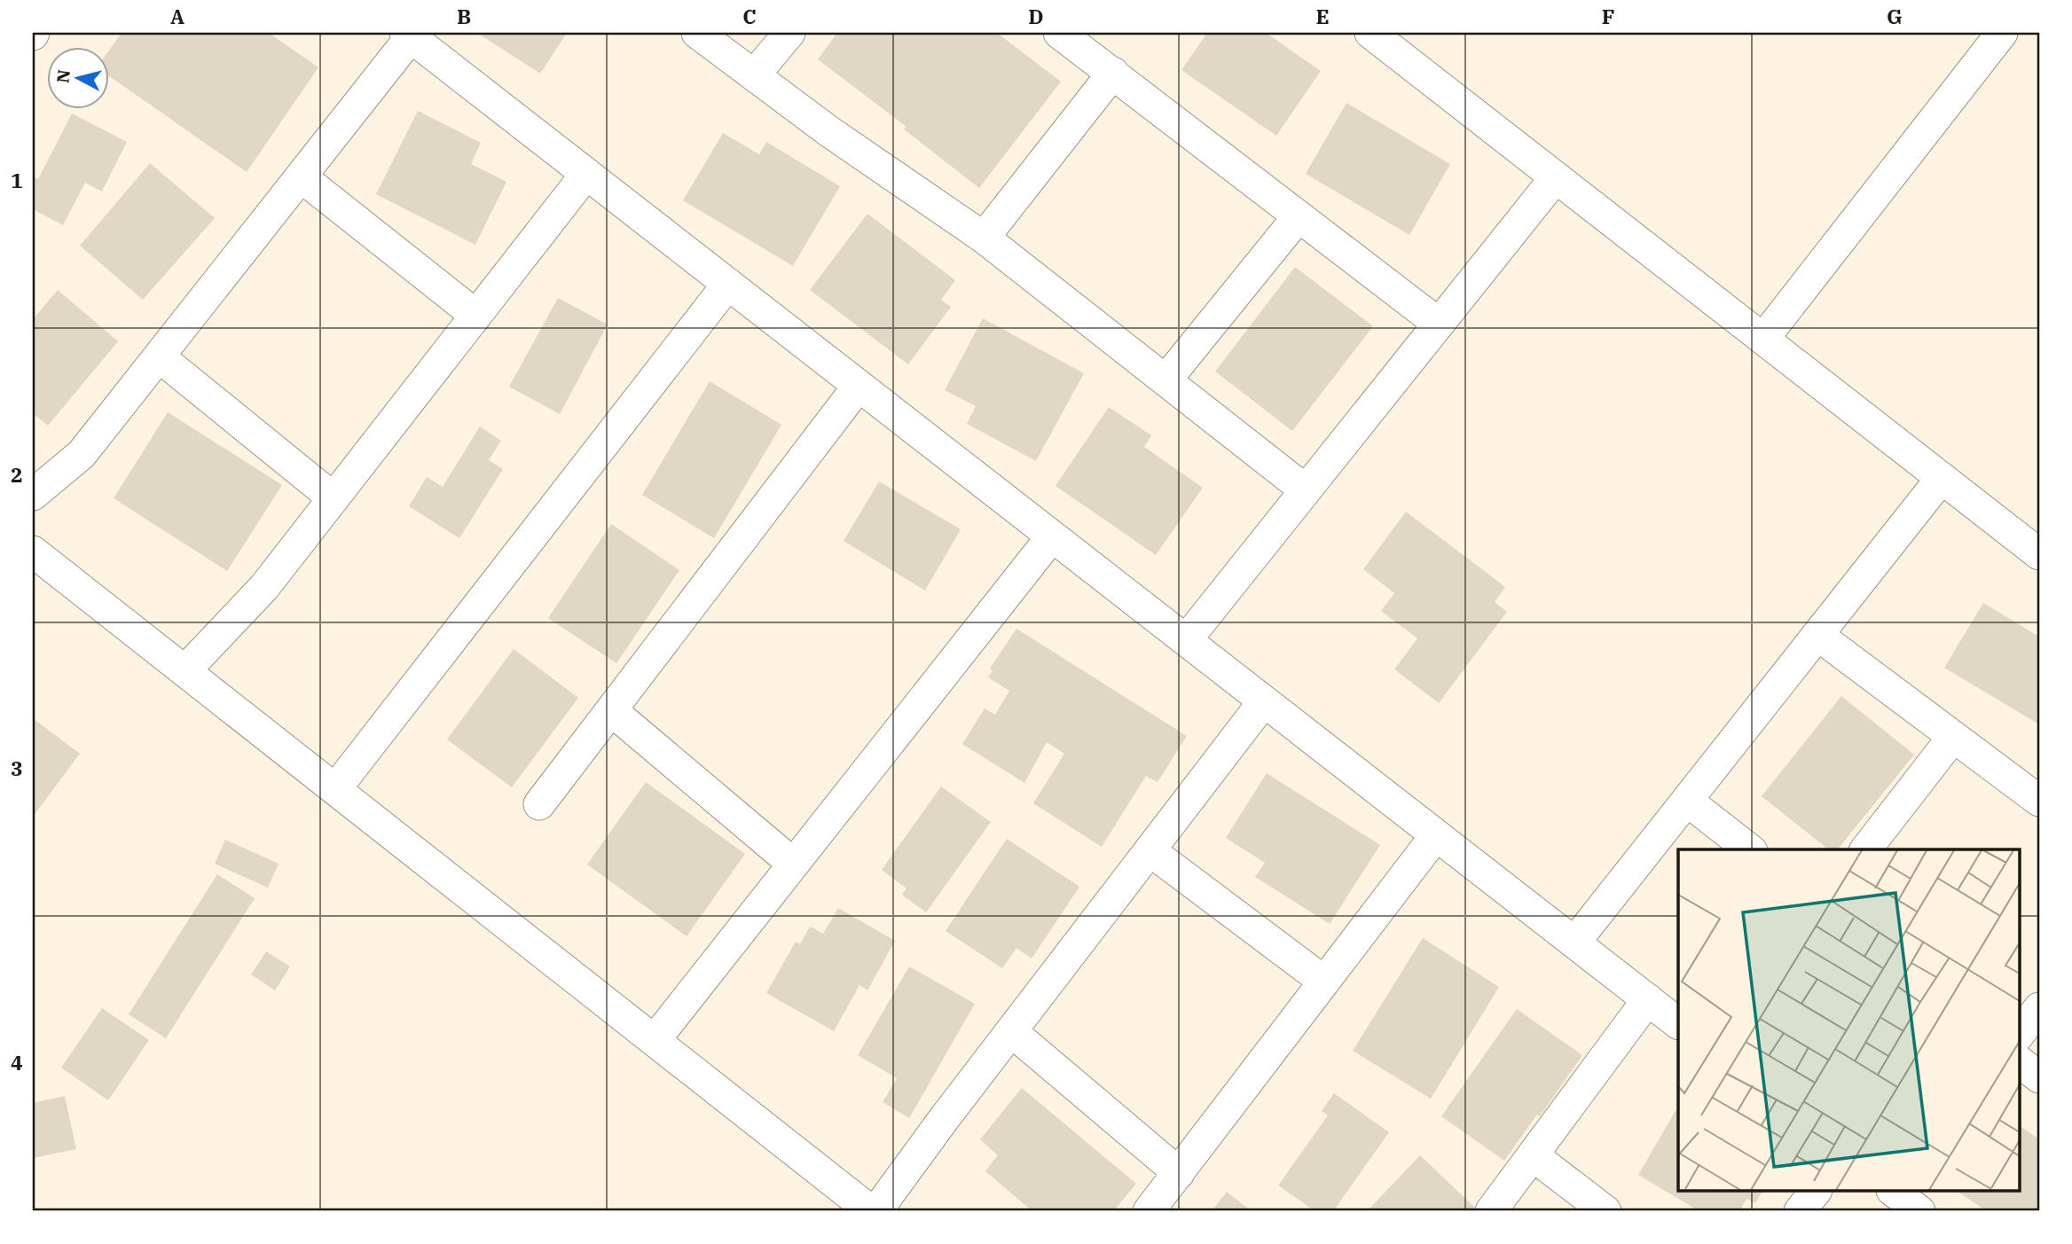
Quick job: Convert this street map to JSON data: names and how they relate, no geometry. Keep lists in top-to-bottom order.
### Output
{
  "north": "left",
  "grid": {
    "columns": [
      "A",
      "B",
      "C",
      "D",
      "E",
      "F",
      "G"
    ],
    "rows": [
      "1",
      "2",
      "3",
      "4"
    ]
  }
}
